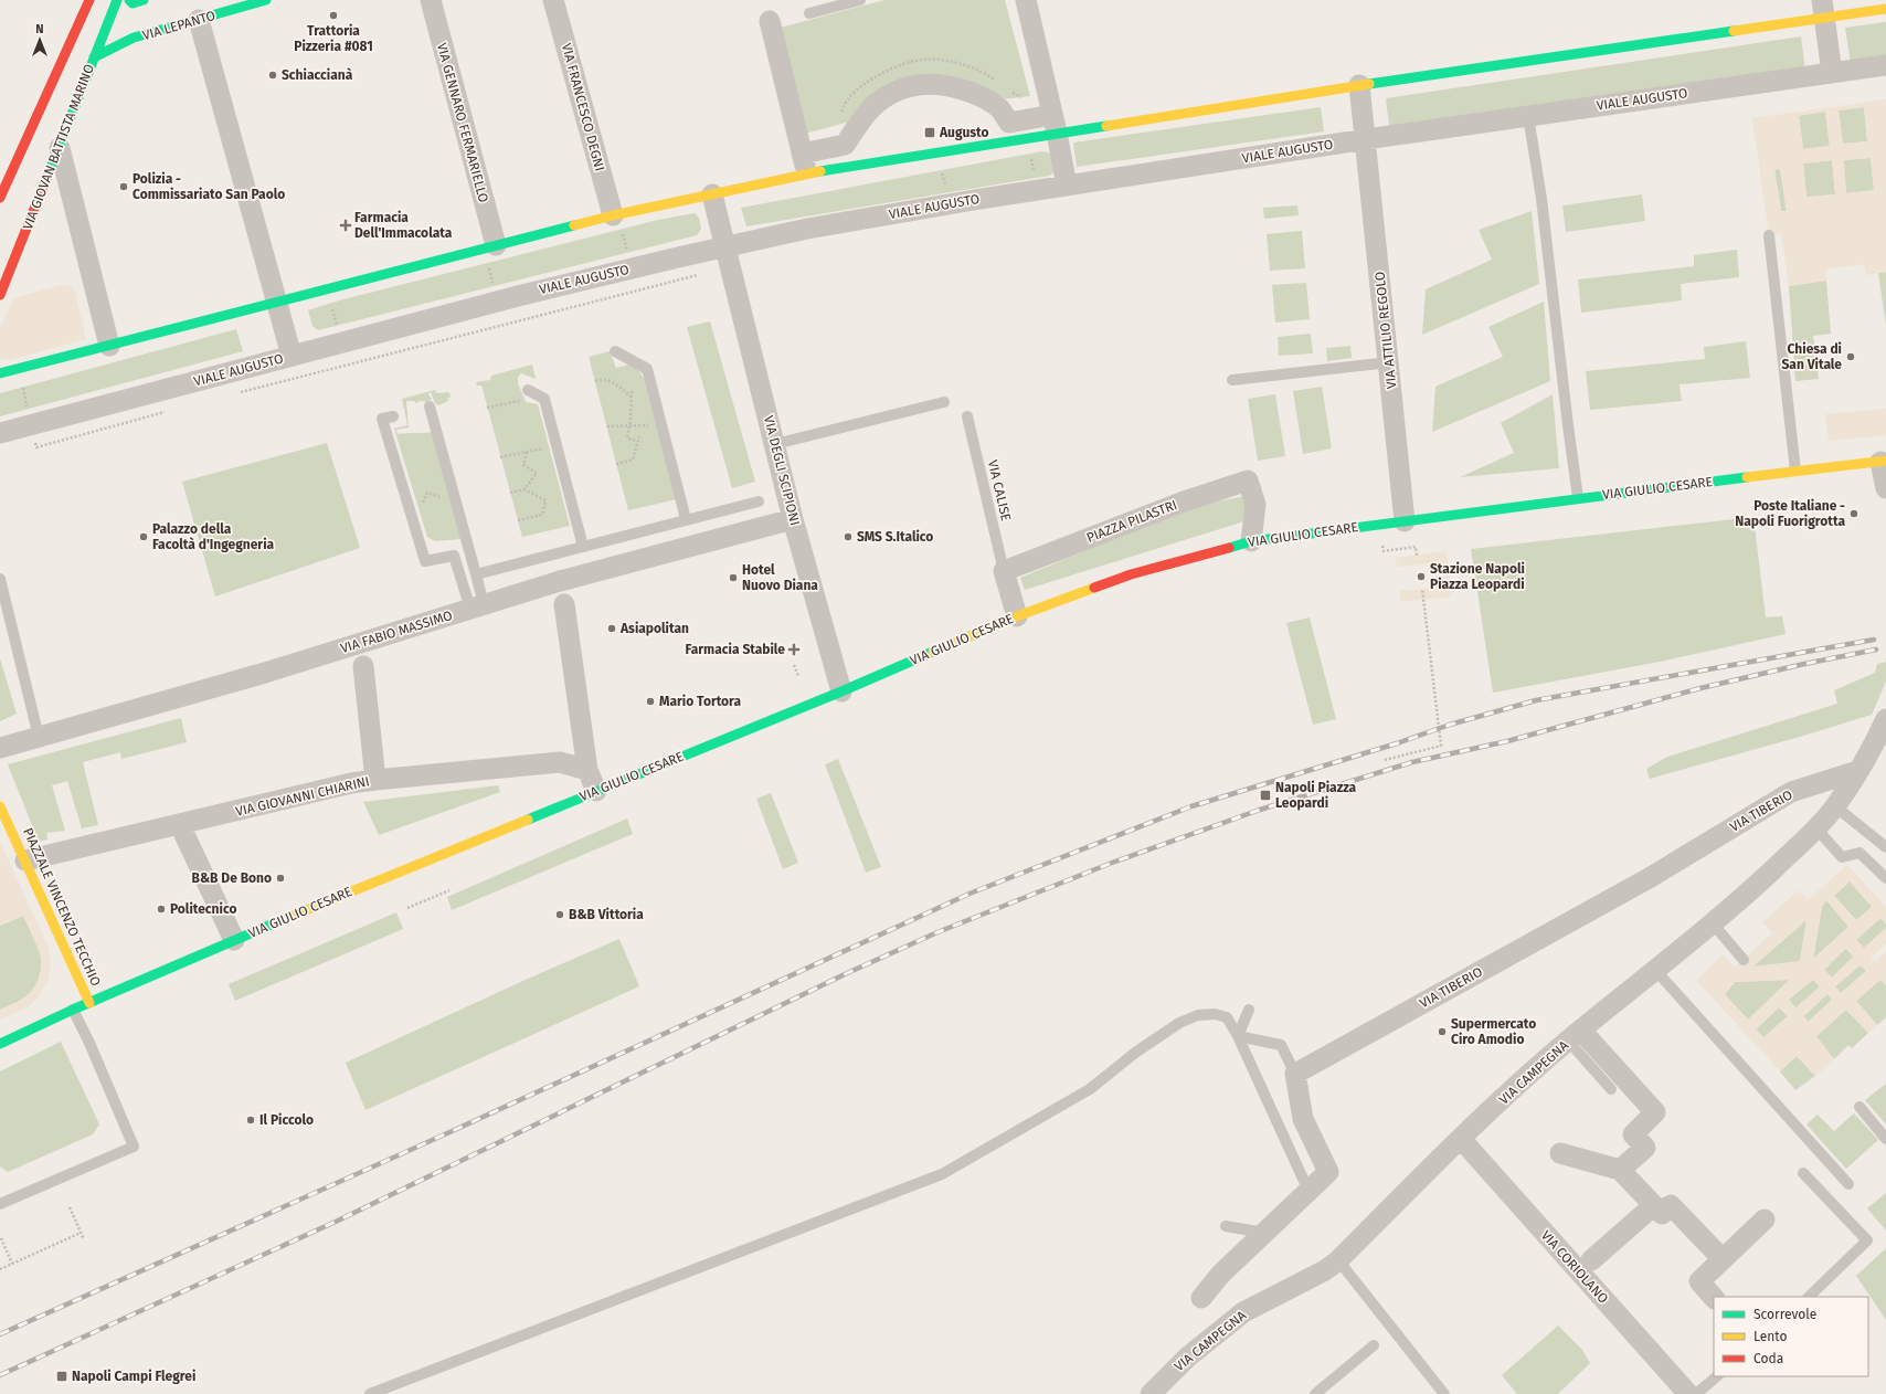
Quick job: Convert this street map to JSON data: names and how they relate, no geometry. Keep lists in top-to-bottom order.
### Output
{
  "streets": {
    "main road": [
      "VIA LEPANTO",
      "VIA GIOVAN BATTISTA MARINO",
      "VIA GIULIO CESARE",
      "PIAZZALE VINCENZO TECCHIO"
    ],
    "street": [
      "VIALE AUGUSTO",
      "VIA FRANCESCO DEGNI",
      "VIA GENNARO FERMARIELLO",
      "VIA ATTILIO REGOLO",
      "VIA DEGLI SCIPIONI",
      "PIAZZA PILASTRI",
      "VIA FABIO MASSIMO",
      "VIA GIOVANNI CHIARINI",
      "VIA TIBERIO",
      "VIA CAMPEGNA",
      "VIA CORIOLANO"
    ],
    "lane": ["VIA CALISE"]
  },
  "crossings": [
    ["VIA LEPANTO", "VIA GIOVAN BATTISTA MARINO"],
    ["VIALE AUGUSTO", "VIA ATTILIO REGOLO"],
    ["VIALE AUGUSTO", "VIA DEGLI SCIPIONI"],
    ["VIA ATTILIO REGOLO", "VIA GIULIO CESARE"],
    ["VIA DEGLI SCIPIONI", "VIA GIULIO CESARE"],
    ["VIA DEGLI SCIPIONI", "VIA FABIO MASSIMO"],
    ["VIA GIULIO CESARE", "PIAZZA PILASTRI"],
    ["VIA GIULIO CESARE", "PIAZZALE VINCENZO TECCHIO"],
    ["VIA CALISE", "PIAZZA PILASTRI"],
    ["VIA GIOVANNI CHIARINI", "PIAZZALE VINCENZO TECCHIO"],
    ["VIA TIBERIO", "VIA CAMPEGNA"],
    ["VIA CAMPEGNA", "VIA CORIOLANO"]
  ],
  "places": {
    "other": [
      "Trattoria Pizzeria #081",
      "Schiaccianà",
      "Polizia - Commissariato San Paolo",
      "Chiesa di San Vitale",
      "Poste Italiane - Napoli Fuorigrotta",
      "Palazzo della Facoltà d'Ingegneria",
      "SMS S.Italico",
      "Stazione Napoli Piazza Leopardi",
      "Hotel Nuovo Diana",
      "Asiapolitan",
      "Mario Tortora",
      "B&B De Bono",
      "Politecnico",
      "B&B Vittoria",
      "Supermercato Ciro Amodio",
      "Il Piccolo"
    ],
    "transit": ["Augusto", "Napoli Piazza Leopardi", "Napoli Campi Flegrei"],
    "health": ["Farmacia Dell'Immacolata", "Farmacia Stabile"]
  },
  "legend": ["Scorrevole", "Lento", "Coda"],
  "north": "top"
}
